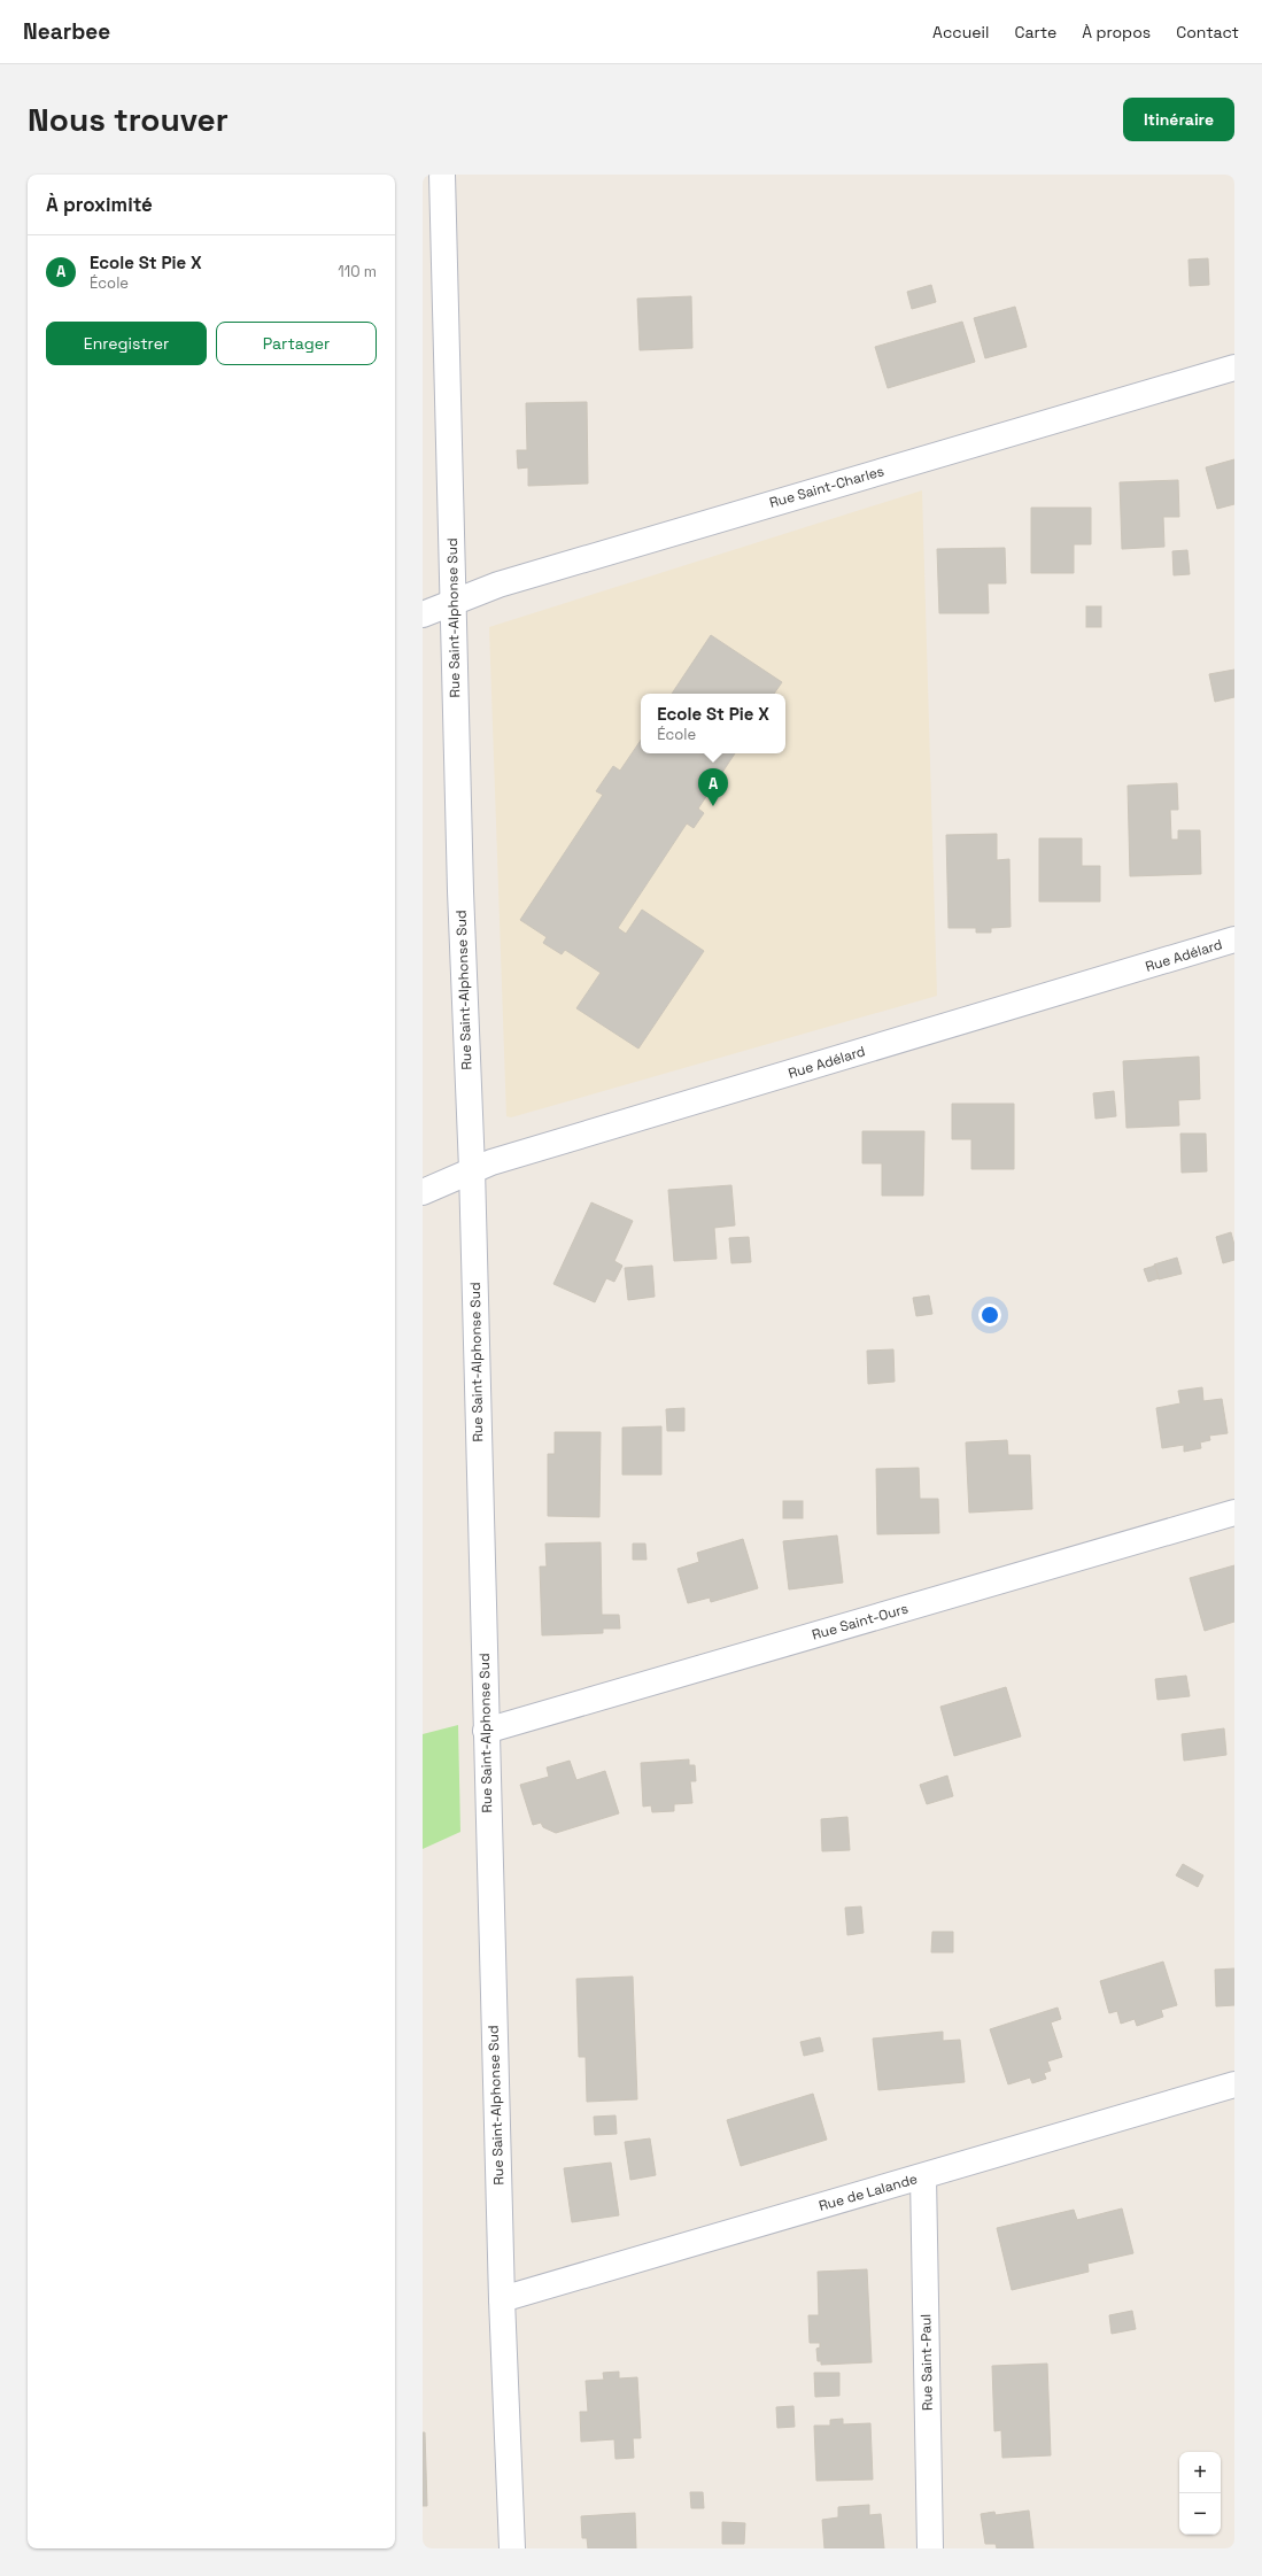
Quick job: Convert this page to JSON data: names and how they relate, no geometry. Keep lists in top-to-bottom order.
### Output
{
  "streets": {
    "street": [
      "Rue Saint-Charles",
      "Rue Saint-Alphonse Sud",
      "Rue Adélard",
      "Rue Saint-Ours",
      "Rue de Lalande",
      "Rue Saint-Paul"
    ]
  },
  "crossings": [
    ["Rue Saint-Charles", "Rue Saint-Alphonse Sud"],
    ["Rue Saint-Alphonse Sud", "Rue Adélard"],
    ["Rue Saint-Alphonse Sud", "Rue Saint-Ours"],
    ["Rue Saint-Alphonse Sud", "Rue de Lalande"],
    ["Rue de Lalande", "Rue Saint-Paul"]
  ],
  "page": {
    "header": "Nearbee",
    "nav": [
      "Accueil",
      "Carte",
      "À propos",
      "Contact"
    ],
    "buttons": [
      "Itinéraire",
      ["Enregistrer", "Partager"]
    ],
    "title": "Nous trouver",
    "heading": "À proximité",
    "list": [
      {
        "mark": "A",
        "name": "Ecole St Pie X",
        "note": "École",
        "value": "110 m"
      }
    ],
    "popup": ["Ecole St Pie X", "École"],
    "pins": "A",
    "map_buttons": ["+", "−"]
  }
}
